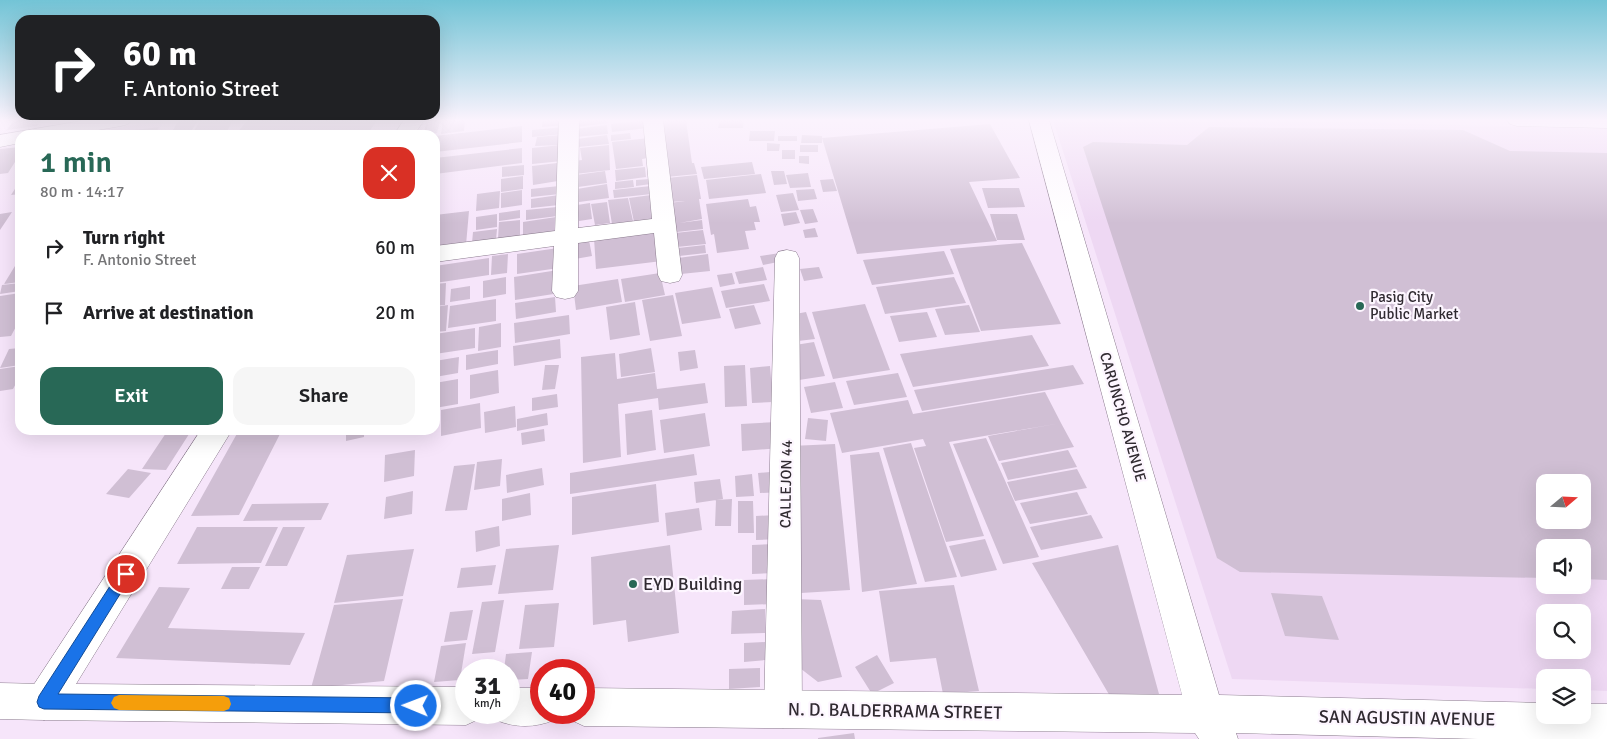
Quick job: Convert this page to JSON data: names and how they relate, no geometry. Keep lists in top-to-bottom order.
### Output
{
  "streets": {
    "street": [
      "CARUNCHO AVENUE",
      "CALLEJON 44",
      "N. D. BALDERRAMA STREET",
      "SAN AGUSTIN AVENUE"
    ]
  },
  "crossings": [
    ["CARUNCHO AVENUE", "N. D. BALDERRAMA STREET"],
    ["CARUNCHO AVENUE", "SAN AGUSTIN AVENUE"],
    ["CALLEJON 44", "N. D. BALDERRAMA STREET"],
    ["N. D. BALDERRAMA STREET", "SAN AGUSTIN AVENUE"]
  ],
  "places": ["Pasig City Public Market", "EYD Building"],
  "north": "right",
  "page": {
    "turn": ["60 m", "F. Antonio Street"],
    "heading": ["1 min", "80 m · 14:17"],
    "list": [
      {
        "name": "Turn right",
        "note": "F. Antonio Street",
        "value": "60 m"
      },
      {
        "name": "Arrive at destination",
        "value": "20 m"
      }
    ],
    "buttons": ["Exit", "Share"],
    "speed": "31 km/h",
    "limit": "40"
  }
}
